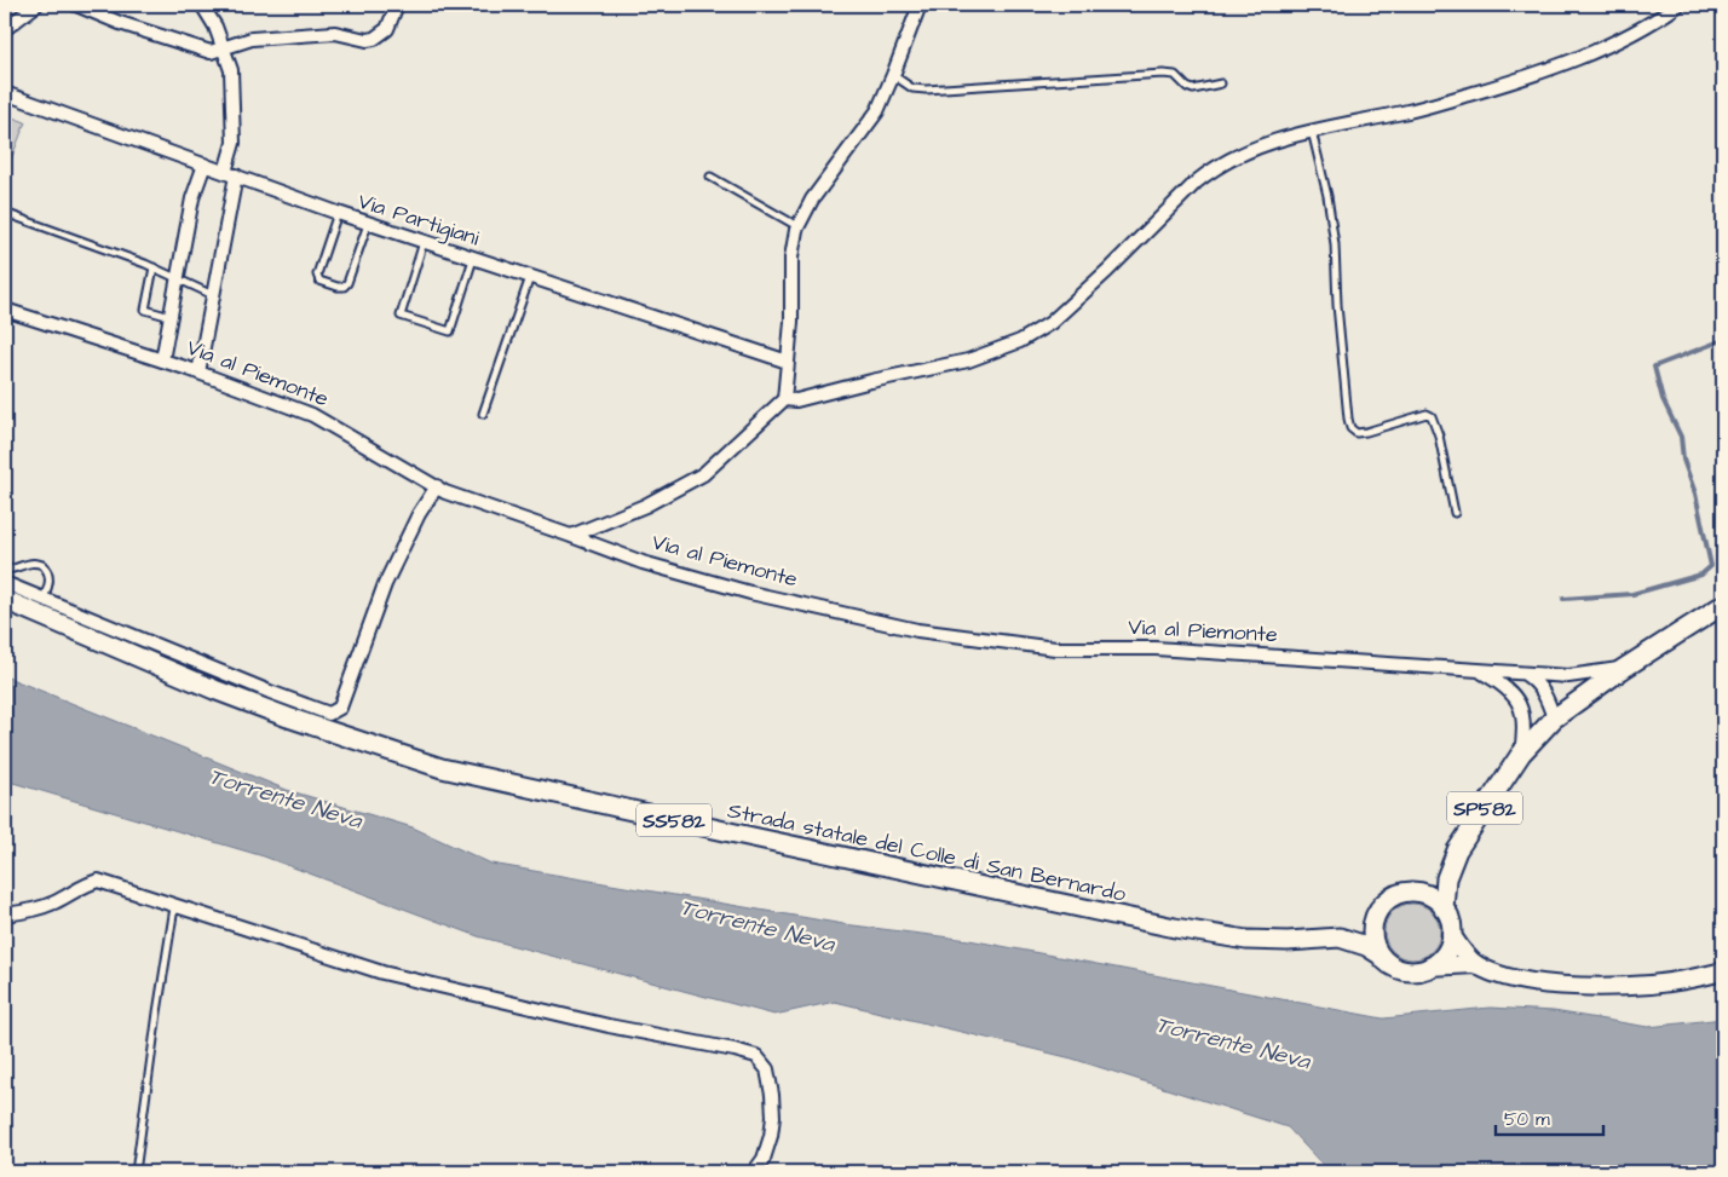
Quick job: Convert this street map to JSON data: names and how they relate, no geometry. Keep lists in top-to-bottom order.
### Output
{
  "streets": {
    "main road": [
      "Via al Piemonte",
      "SP582",
      "SS582",
      "Strada statale del Colle di San Bernardo"
    ],
    "street": ["Via Partigiani"]
  },
  "crossings": [
    ["Via al Piemonte", "Strada statale del Colle di San Bernardo"]
  ],
  "water": ["Torrente Neva"],
  "scale_bar": "50 m"
}
